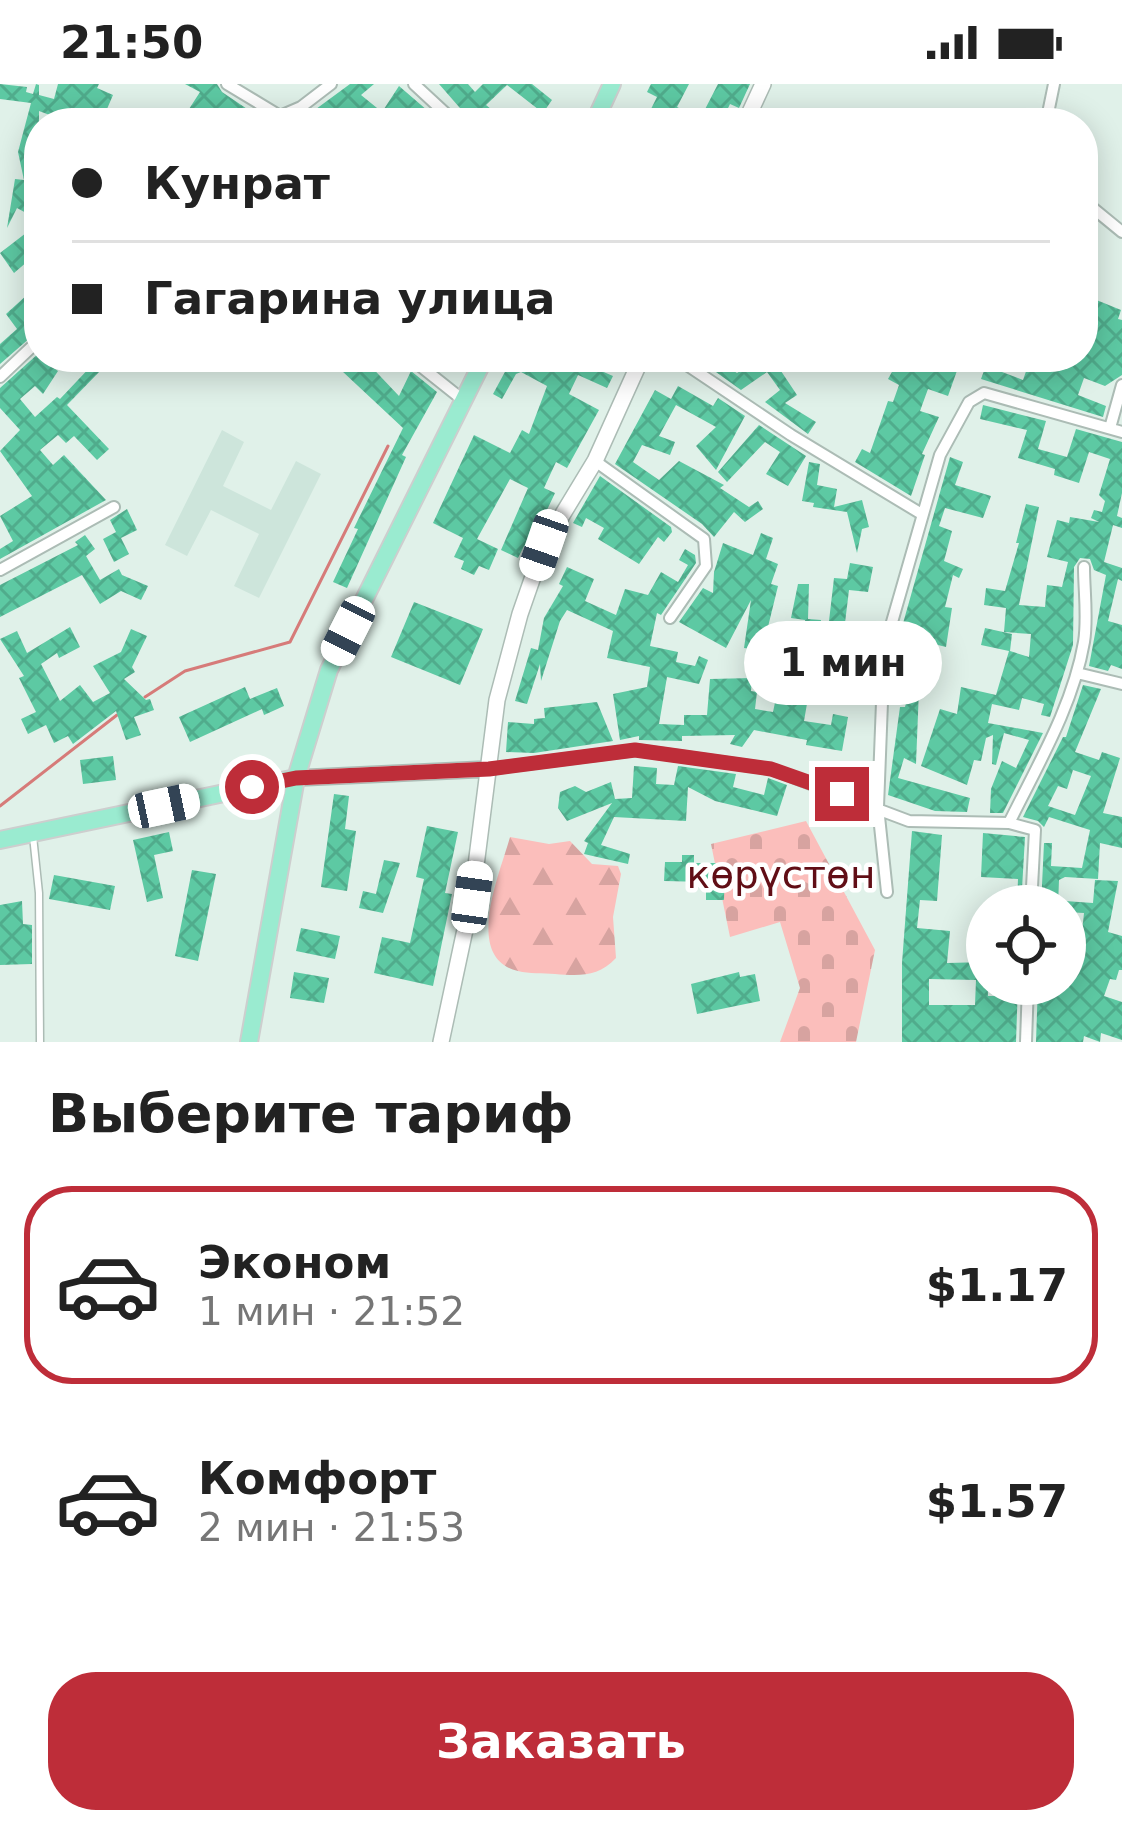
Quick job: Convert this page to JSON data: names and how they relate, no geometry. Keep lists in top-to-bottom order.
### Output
{
  "parks": ["көрүстөн"],
  "page": {
    "status": "21:50",
    "banner": ["Кунрат", "Гагарина улица"],
    "bubble": "1 мин",
    "heading": "Выберите тариф",
    "list": [
      {
        "name": "Эконом",
        "note": "1 мин · 21:52",
        "value": "$1.17"
      },
      {
        "name": "Комфорт",
        "note": "2 мин · 21:53",
        "value": "$1.57"
      }
    ],
    "buttons": "Заказать"
  }
}
